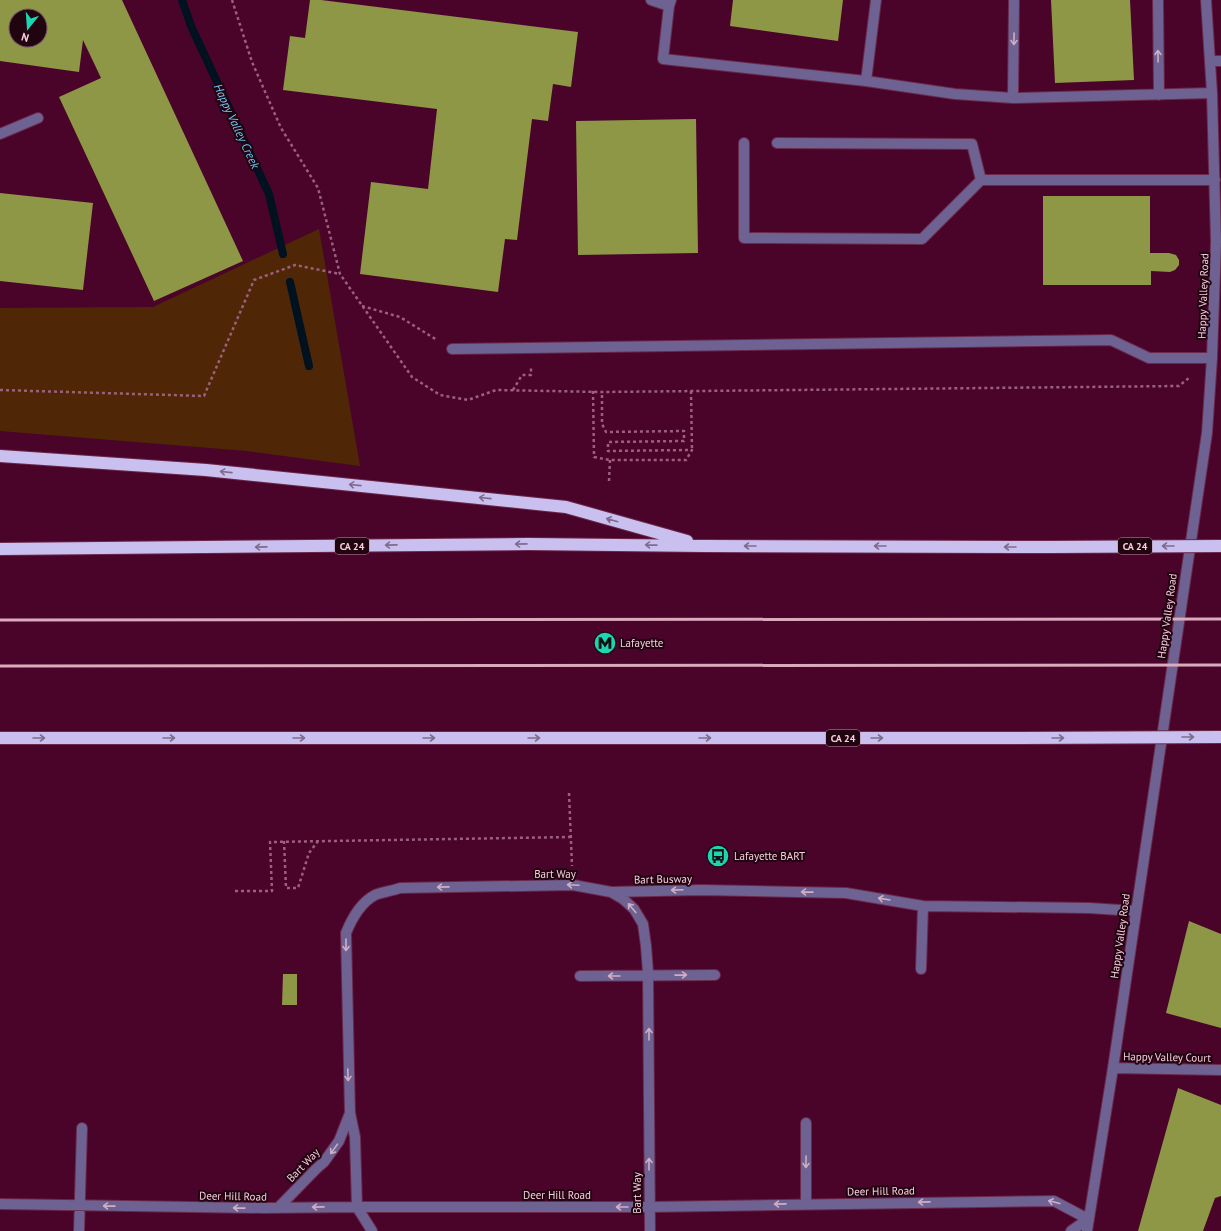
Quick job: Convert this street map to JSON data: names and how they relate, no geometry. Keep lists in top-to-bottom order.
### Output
{
  "streets": {
    "highway": ["CA 24"],
    "street": [
      "Happy Valley Road",
      "Bart Way",
      "Bart Busway",
      "Happy Valley Court",
      "Deer Hill Road"
    ]
  },
  "crossings": [
    ["Happy Valley Road", "Bart Busway"],
    ["Happy Valley Road", "Happy Valley Court"],
    ["Happy Valley Road", "Deer Hill Road"],
    ["Bart Way", "Bart Busway"],
    ["Bart Way", "Deer Hill Road"]
  ],
  "one_way": ["Deer Hill Road"],
  "water": ["Happy Valley Creek"],
  "places": {
    "metro station": ["Lafayette"],
    "bus stop": ["Lafayette BART"]
  },
  "north": "bottom"
}
